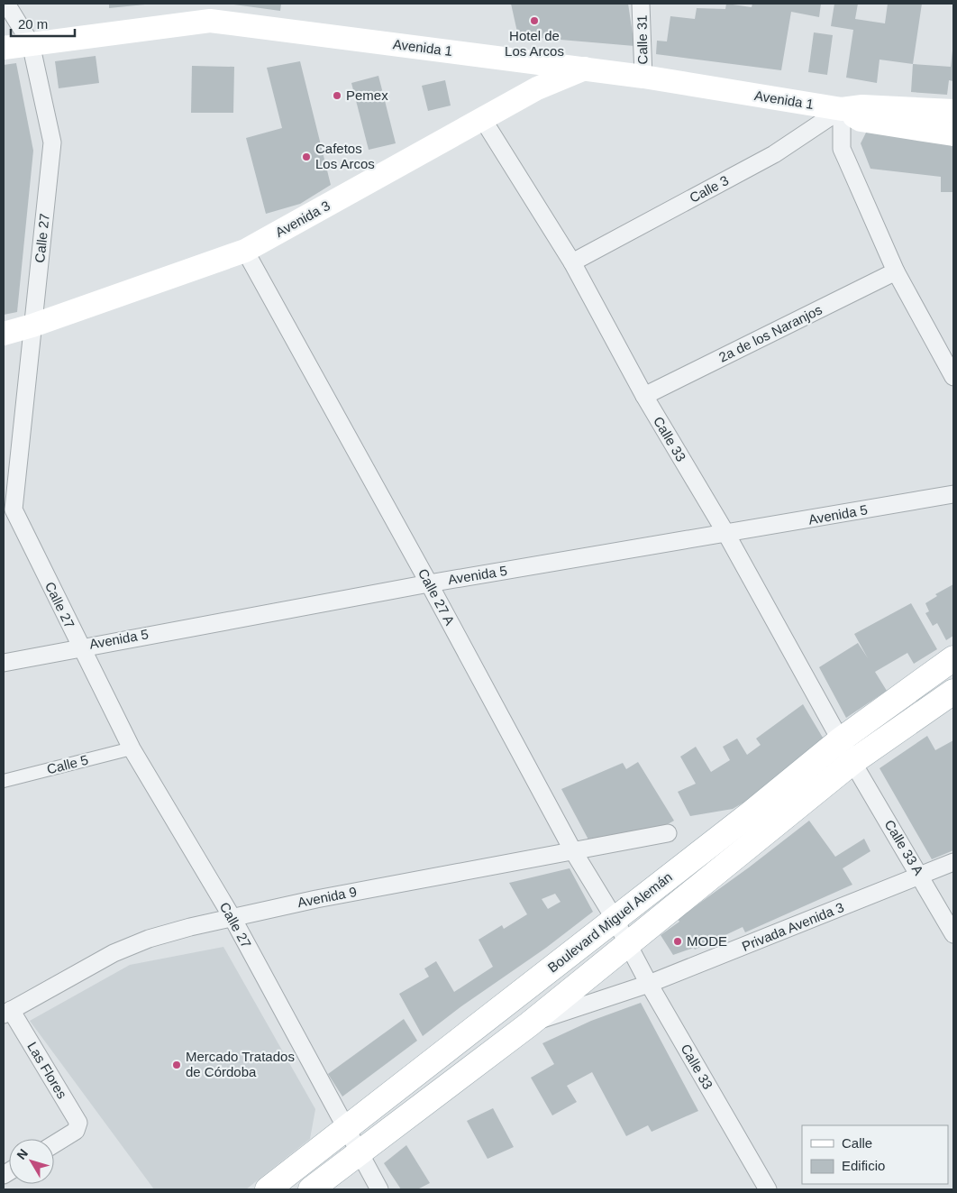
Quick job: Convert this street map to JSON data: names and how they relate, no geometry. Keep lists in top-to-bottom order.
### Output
{
  "streets": {
    "main road": ["Avenida 1", "Avenida 3", "Boulevard Miguel Alemán"],
    "street": [
      "Calle 31",
      "Calle 3",
      "Calle 27",
      "2a de los Naranjos",
      "Calle 33",
      "Avenida 5",
      "Calle 27 A",
      "Calle 5",
      "Calle 33 A",
      "Avenida 9",
      "Privada Avenida 3",
      "Las Flores"
    ]
  },
  "crossings": [
    ["Calle 31", "Avenida 1"],
    ["Avenida 1", "Calle 3"],
    ["Avenida 1", "Avenida 3"],
    ["Avenida 1", "Calle 27"],
    ["Calle 3", "Calle 33"],
    ["Avenida 3", "Calle 27"],
    ["Avenida 3", "Calle 33"],
    ["Avenida 3", "Calle 27 A"],
    ["Calle 27", "Avenida 5"],
    ["Calle 27", "Calle 5"],
    ["Calle 27", "Avenida 9"],
    ["Calle 27", "Boulevard Miguel Alemán"],
    ["2a de los Naranjos", "Calle 33"],
    ["Calle 33", "Avenida 5"],
    ["Calle 33", "Calle 27 A"],
    ["Calle 33", "Calle 33 A"],
    ["Calle 33", "Boulevard Miguel Alemán"],
    ["Calle 33", "Privada Avenida 3"],
    ["Avenida 5", "Calle 27 A"],
    ["Calle 27 A", "Avenida 9"],
    ["Calle 27 A", "Boulevard Miguel Alemán"],
    ["Calle 33 A", "Boulevard Miguel Alemán"],
    ["Calle 33 A", "Privada Avenida 3"],
    ["Avenida 9", "Las Flores"],
    ["Boulevard Miguel Alemán", "Privada Avenida 3"]
  ],
  "places": [
    "Hotel de Los Arcos",
    "Pemex",
    "Cafetos Los Arcos",
    "MODE",
    "Mercado Tratados de Córdoba"
  ],
  "legend": ["Calle", "Edificio"],
  "scale_bar": "20 m",
  "north": "top left"
}
